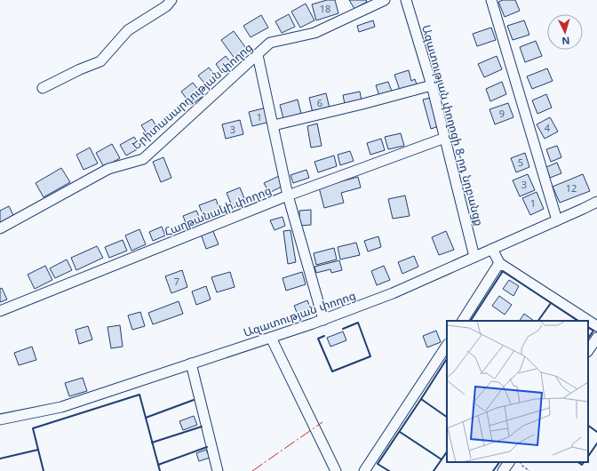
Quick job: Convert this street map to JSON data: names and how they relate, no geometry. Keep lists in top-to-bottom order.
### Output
{
  "streets": {
    "street": [
      "Երիտասարդության փողոց",
      "Ազատության փողոցի 8-րդ նրբանցք",
      "Հաղթանակի փողոց",
      "Ազատության փողոց"
    ]
  },
  "crossings": [
    ["Ազատության փողոցի 8-րդ նրբանցք", "Հաղթանակի փողոց"],
    ["Ազատության փողոցի 8-րդ նրբանցք", "Ազատության փողոց"]
  ],
  "house_numbers": [
    "18",
    "6",
    "9",
    "1",
    "4",
    "3",
    "5",
    "3",
    "12",
    "1",
    "7"
  ],
  "north": "bottom"
}
